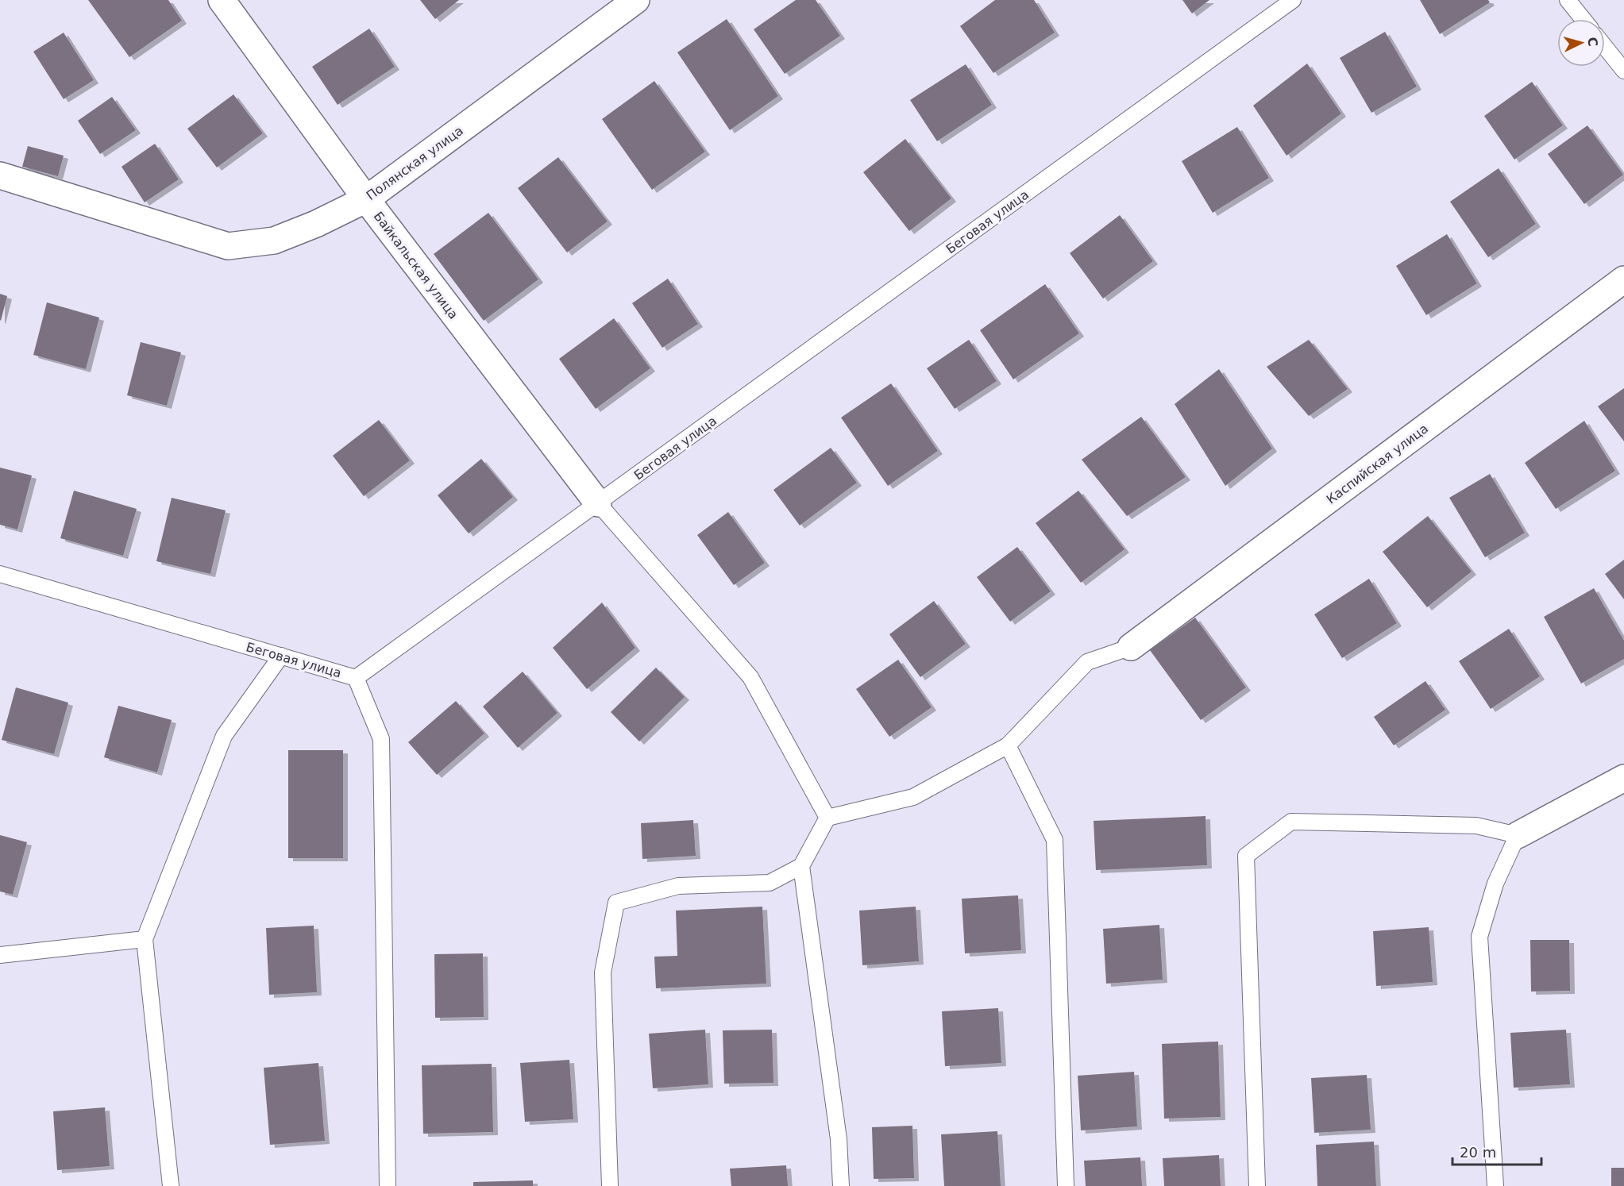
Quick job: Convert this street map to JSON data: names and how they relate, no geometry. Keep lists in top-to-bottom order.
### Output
{
  "streets": {
    "street": ["Полянская улица", "Байкальская улица", "Каспийская улица"],
    "lane": ["Беговая улица"]
  },
  "crossings": [
    ["Полянская улица", "Байкальская улица"],
    ["Беговая улица", "Байкальская улица"]
  ],
  "scale_bar": "20 m",
  "north": "right"
}
